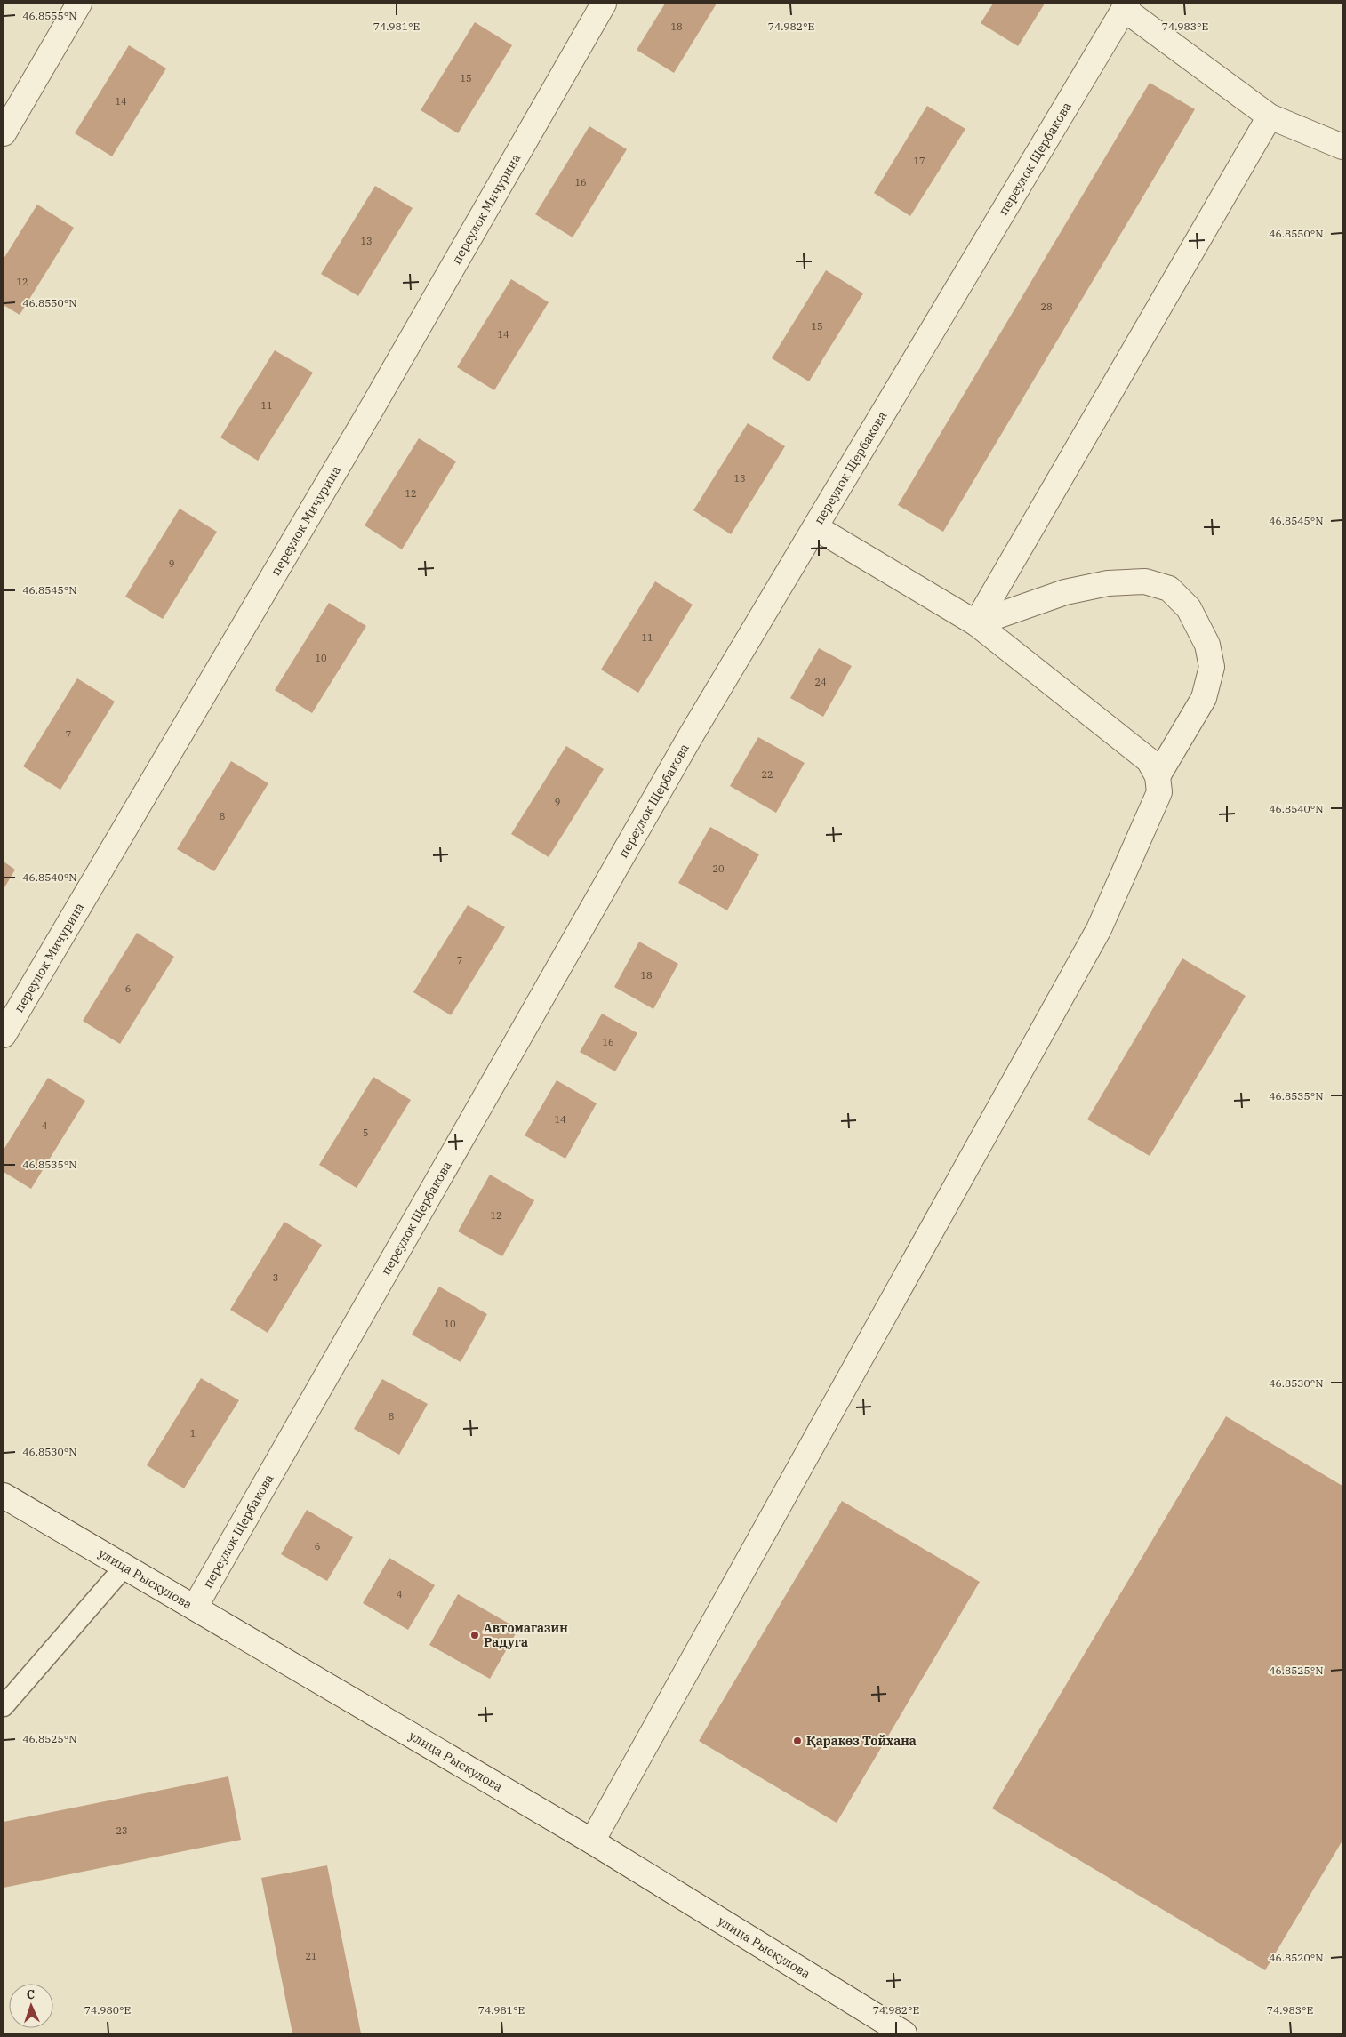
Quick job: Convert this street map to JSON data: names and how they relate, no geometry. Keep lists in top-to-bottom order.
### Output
{
  "streets": {
    "street": ["переулок Щербакова", "переулок Мичурина", "улица Рыскулова"]
  },
  "crossings": [
    ["переулок Щербакова", "улица Рыскулова"]
  ],
  "places": ["Автомагазин Радуга", "Қаракөз Тойхана"],
  "house_numbers": [
    "18",
    "15",
    "14",
    "17",
    "16",
    "13",
    "12",
    "28",
    "15",
    "14",
    "11",
    "13",
    "12",
    "9",
    "11",
    "10",
    "24",
    "7",
    "22",
    "9",
    "8",
    "20",
    "7",
    "18",
    "6",
    "16",
    "14",
    "4",
    "5",
    "12",
    "3",
    "10",
    "8",
    "1",
    "6",
    "4",
    "23",
    "21"
  ],
  "north": "top",
  "coordinates": [
    "46.8555°N",
    "74.981°E",
    "74.982°E",
    "74.983°E",
    "46.8550°N",
    "46.8545°N",
    "46.8540°N",
    "46.8535°N",
    "46.8530°N",
    "46.8525°N",
    "46.8520°N",
    "74.980°E"
  ]
}
